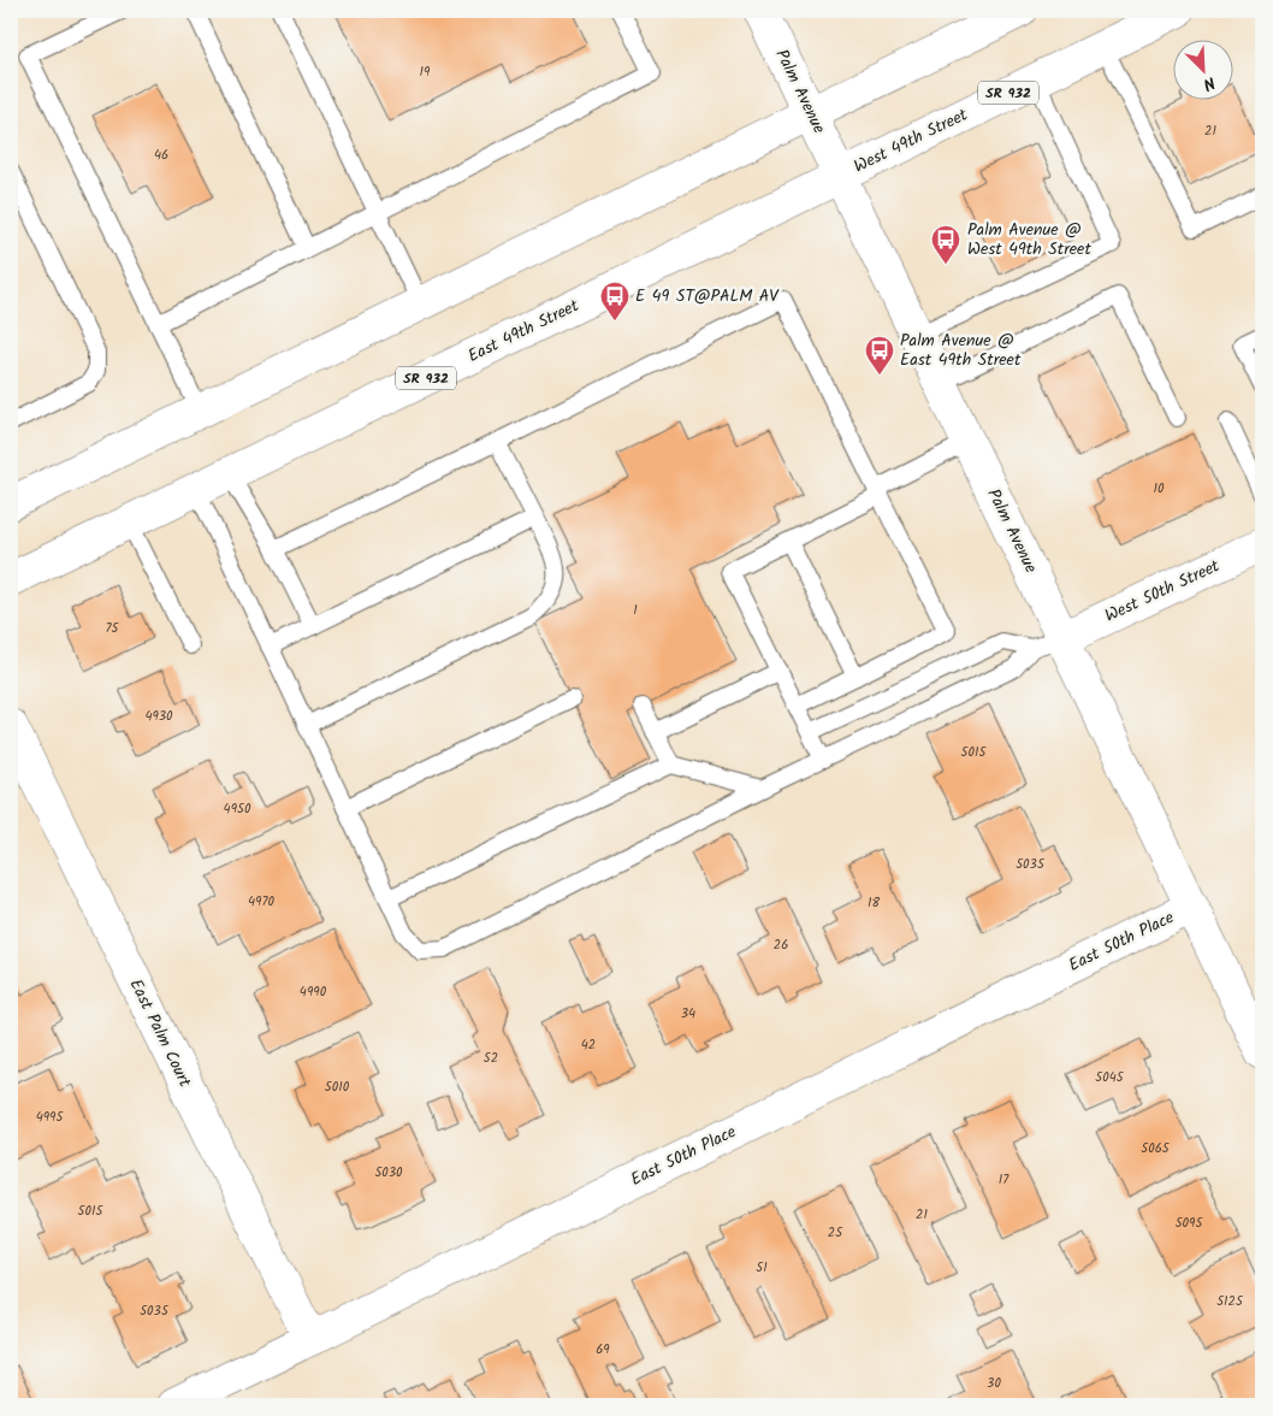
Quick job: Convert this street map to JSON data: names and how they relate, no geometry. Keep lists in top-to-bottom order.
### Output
{
  "streets": {
    "main road": [
      "Palm Avenue",
      "SR 932",
      "West 49th Street",
      "East 49th Street",
      "West 50th Street",
      "East 50th Place",
      "East Palm Court"
    ]
  },
  "crossings": [
    ["Palm Avenue", "West 49th Street"],
    ["Palm Avenue", "East 49th Street"],
    ["Palm Avenue", "West 50th Street"],
    ["Palm Avenue", "East 50th Place"],
    ["West 49th Street", "East 49th Street"],
    ["East 50th Place", "East Palm Court"]
  ],
  "places": {
    "bus stop": ["Palm Avenue @ West 49th Street", "E 49 ST@PALM AV", "Palm Avenue @ East 49th Street"]
  },
  "house_numbers": [
    "19",
    "21",
    "46",
    "10",
    "1",
    "75",
    "4930",
    "5015",
    "4950",
    "5035",
    "4970",
    "18",
    "26",
    "4990",
    "34",
    "42",
    "52",
    "5045",
    "5010",
    "4995",
    "5065",
    "5030",
    "17",
    "5015",
    "21",
    "5095",
    "25",
    "51",
    "5125",
    "5035",
    "69",
    "30"
  ],
  "north": "bottom right"
}
